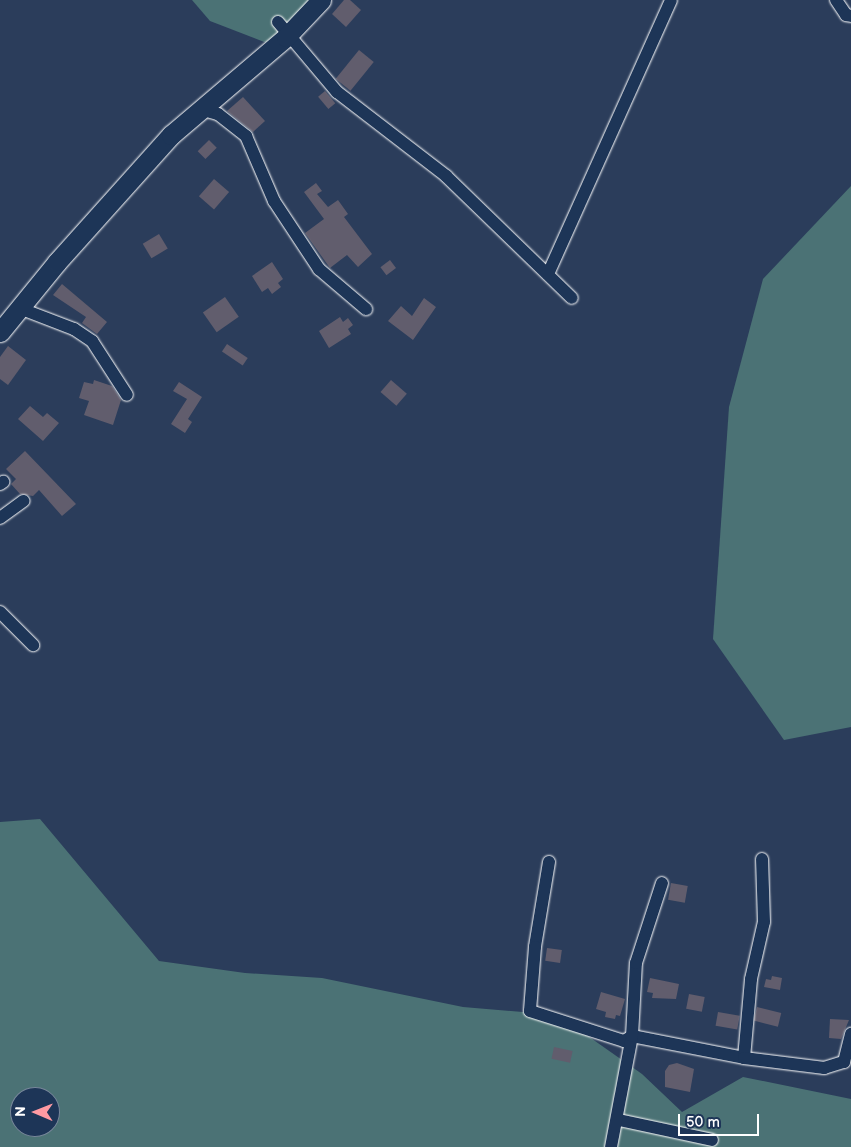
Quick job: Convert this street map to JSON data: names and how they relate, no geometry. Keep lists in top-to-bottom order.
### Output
{
  "scale_bar": "50 m",
  "north": "left"
}
